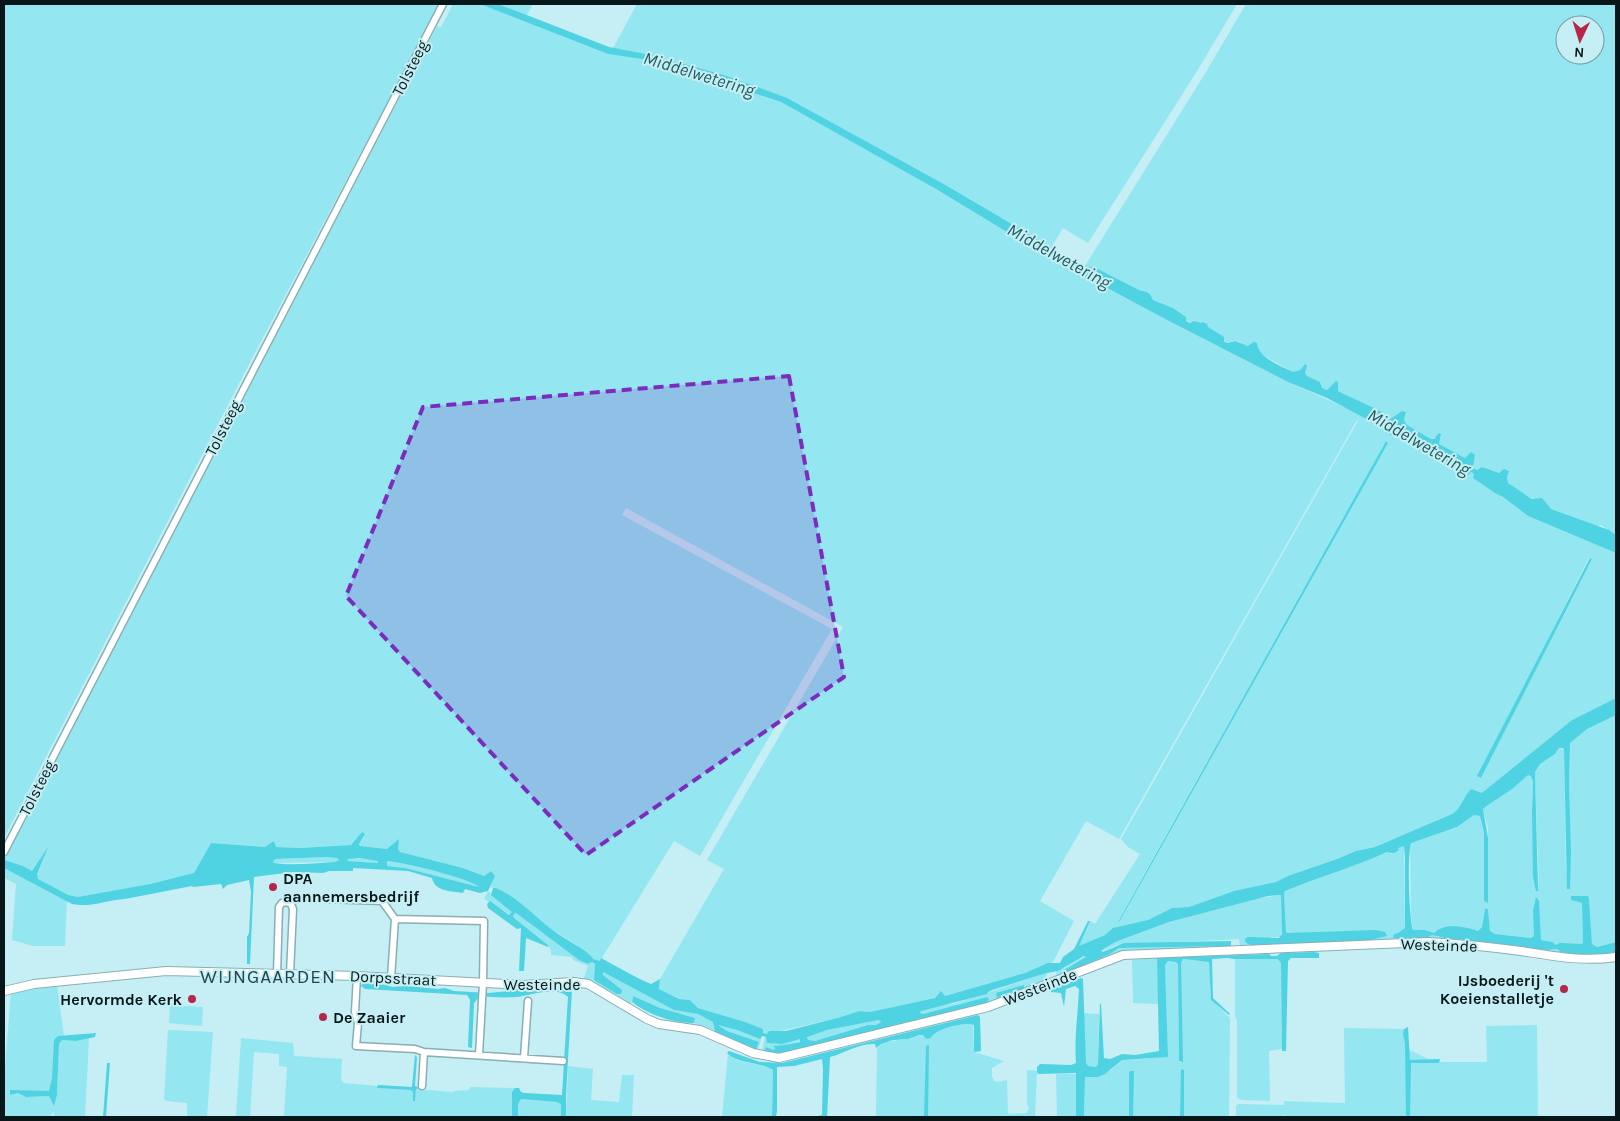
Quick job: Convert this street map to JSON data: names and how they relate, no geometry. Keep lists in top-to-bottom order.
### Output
{
  "streets": {
    "street": ["Tolsteeg", "Westeinde", "Dorpsstraat"]
  },
  "crossings": [
    ["Westeinde", "Dorpsstraat"]
  ],
  "districts": ["WIJNGAARDEN"],
  "water": ["Middelwetering"],
  "places": [
    "DPA aannemersbedrijf",
    "IJsboederij 't Koeienstalletje",
    "Hervormde Kerk",
    "De Zaaier"
  ],
  "north": "bottom"
}
